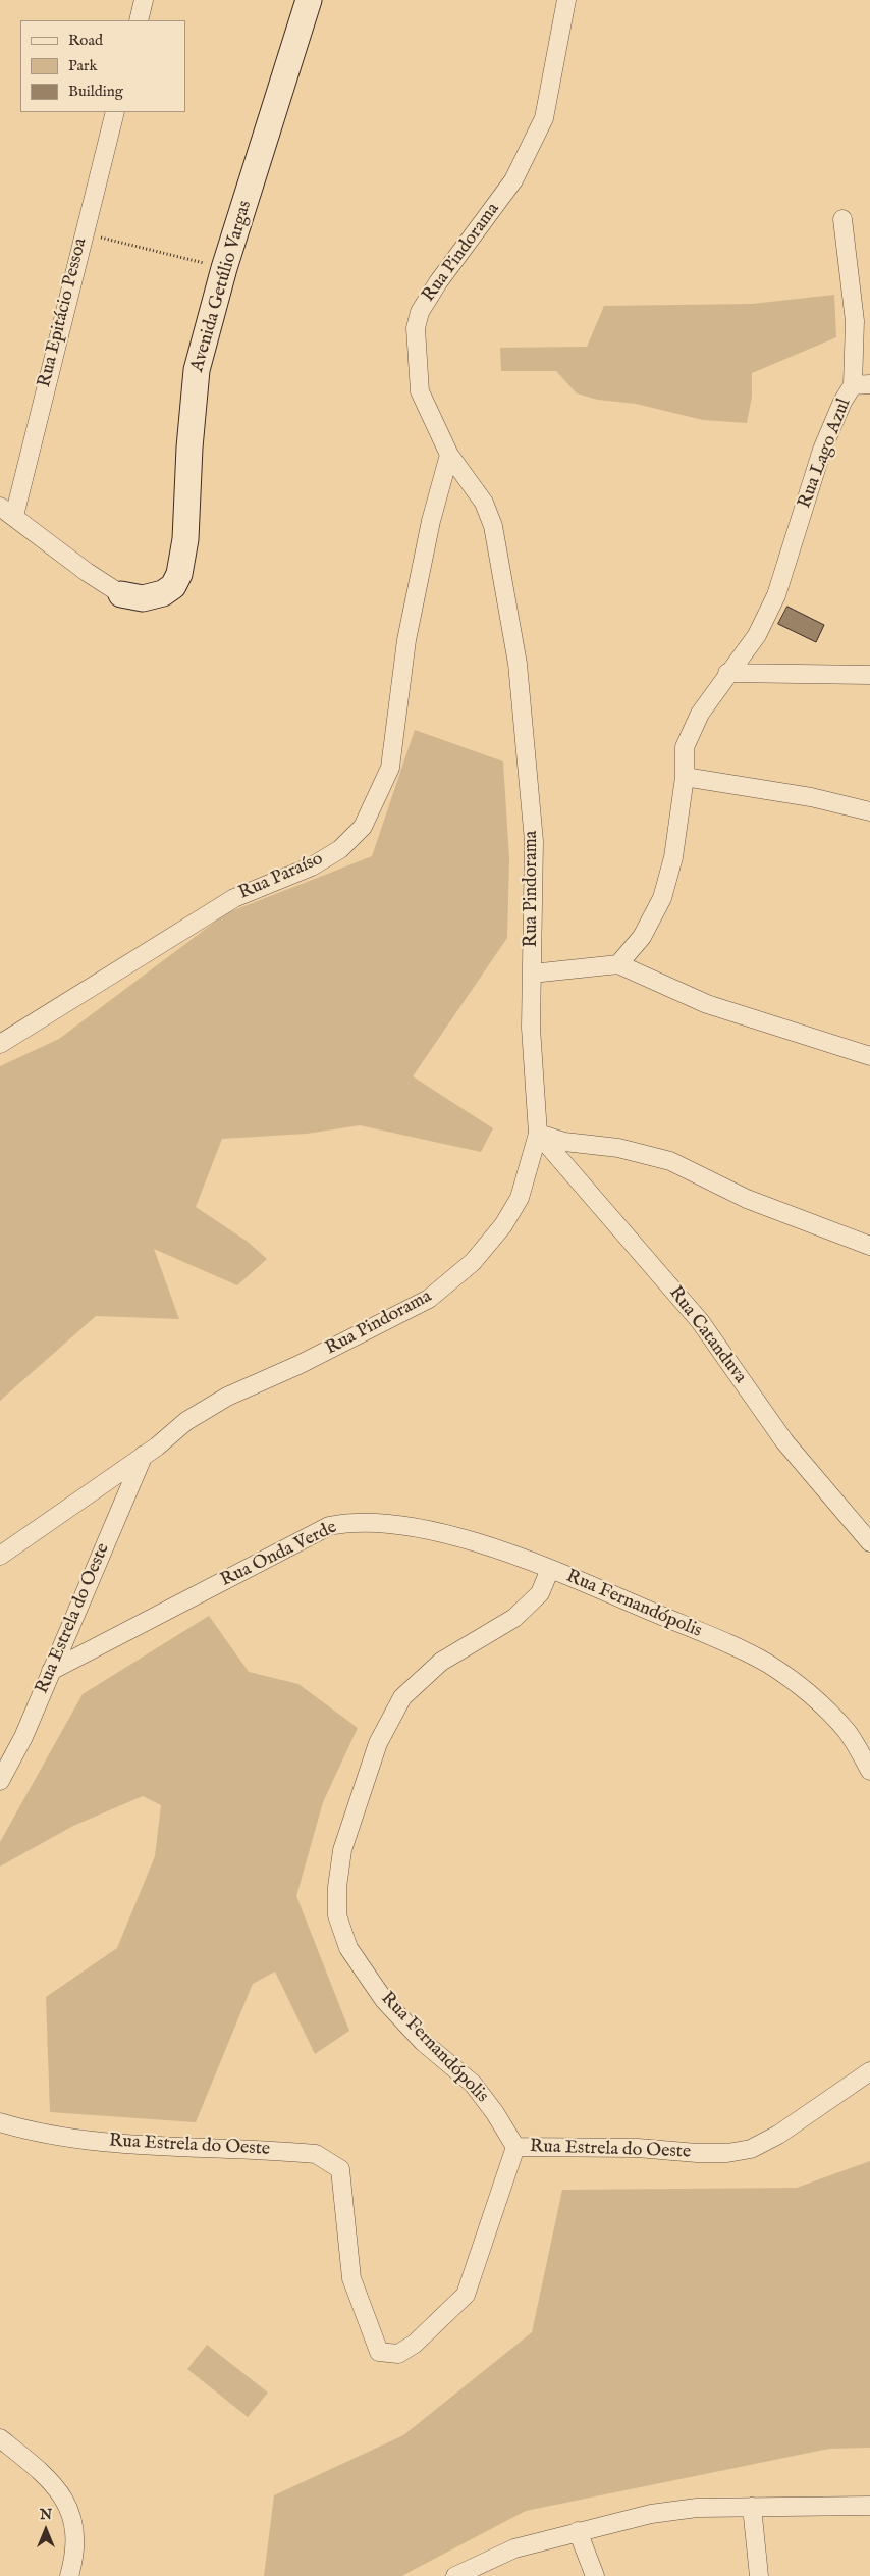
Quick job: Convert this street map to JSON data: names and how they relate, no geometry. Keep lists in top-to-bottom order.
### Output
{
  "streets": {
    "street": [
      "Rua Pindorama",
      "Avenida Getúlio Vargas",
      "Rua Epitácio Pessoa",
      "Rua Lago Azul",
      "Rua Paraíso",
      "Rua Catanduva",
      "Rua Onda Verde",
      "Rua Fernandópolis",
      "Rua Estrela do Oeste"
    ]
  },
  "crossings": [
    ["Rua Pindorama", "Rua Paraíso"],
    ["Rua Pindorama", "Rua Catanduva"],
    ["Rua Pindorama", "Rua Estrela do Oeste"],
    ["Rua Onda Verde", "Rua Fernandópolis"],
    ["Rua Onda Verde", "Rua Estrela do Oeste"],
    ["Rua Fernandópolis", "Rua Estrela do Oeste"]
  ],
  "legend": ["Road", "Park", "Building"],
  "north": "top"
}
